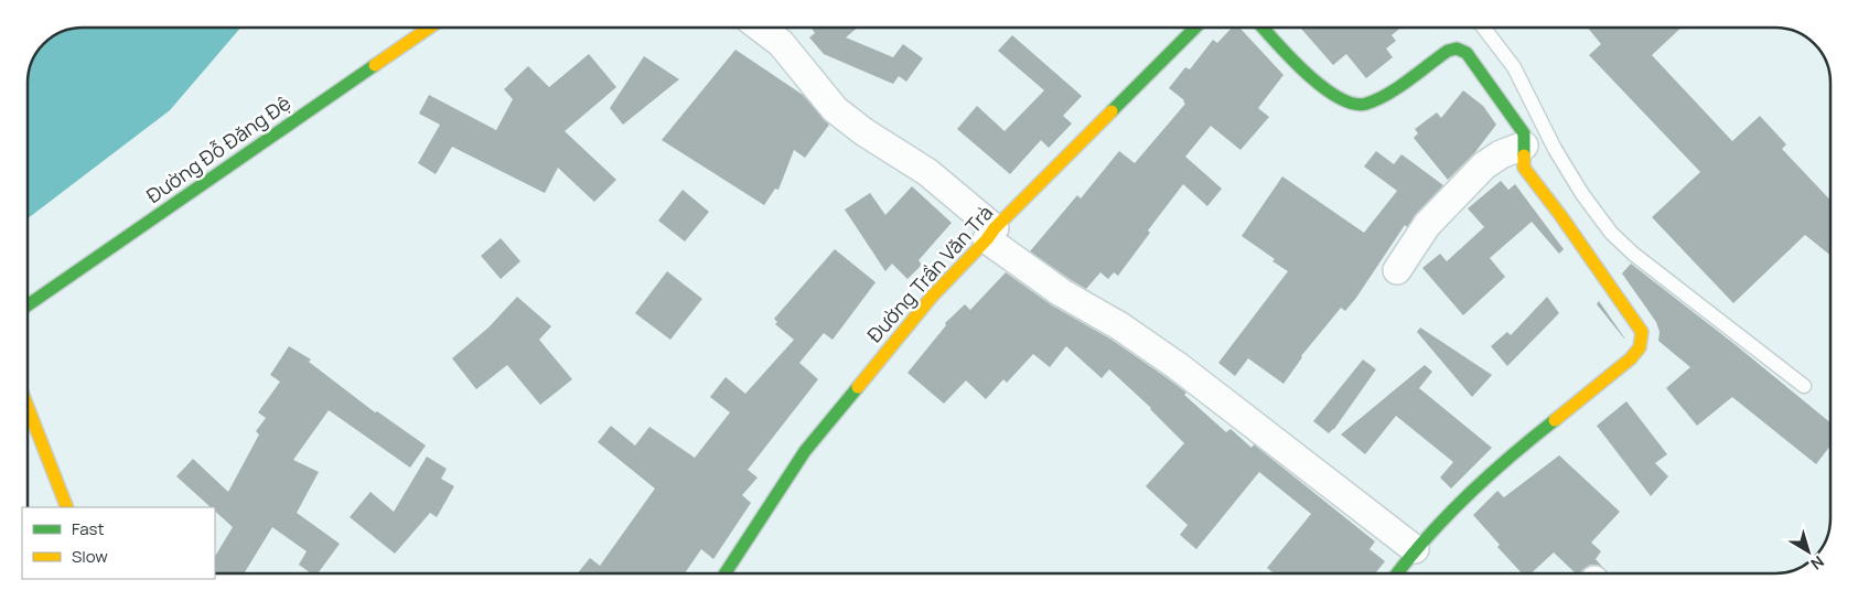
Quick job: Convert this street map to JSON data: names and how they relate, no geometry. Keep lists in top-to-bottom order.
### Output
{
  "streets": {
    "main road": ["Đường Đỗ Đăng Đệ", "Đường Trần Văn Trà"]
  },
  "legend": ["Fast", "Slow"],
  "north": "bottom right"
}
